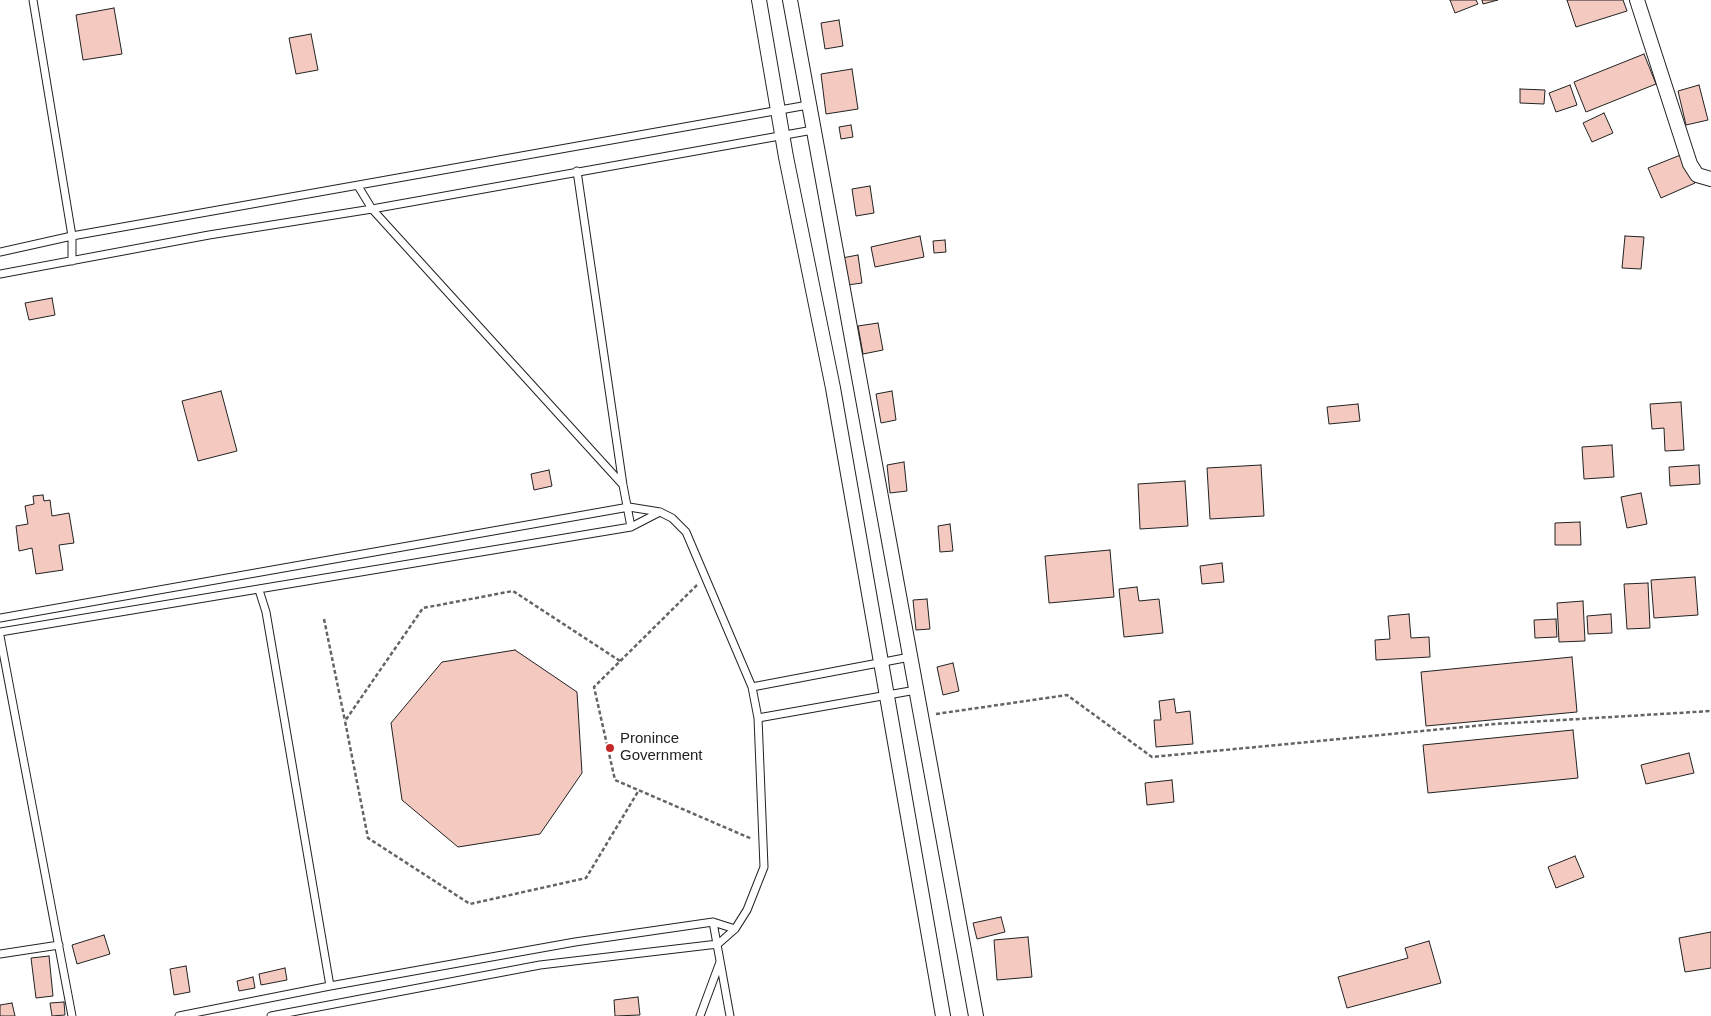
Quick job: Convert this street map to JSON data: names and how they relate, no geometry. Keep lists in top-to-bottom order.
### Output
{
  "places": ["Pronince Government"]
}
